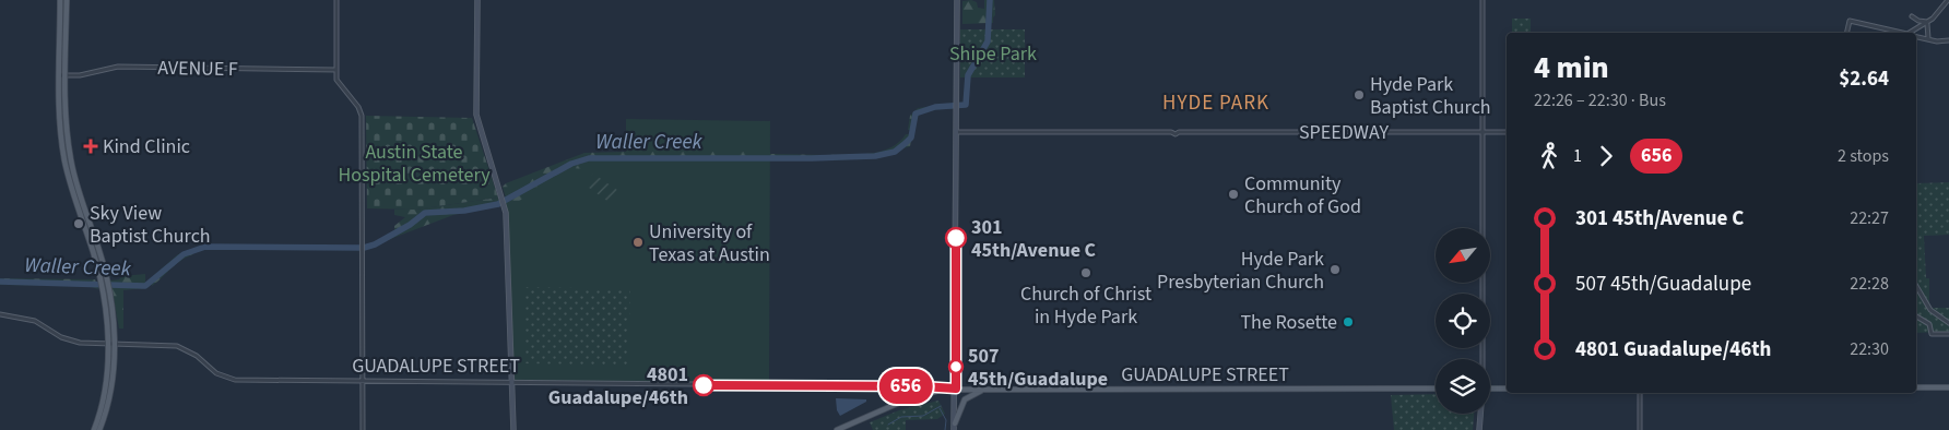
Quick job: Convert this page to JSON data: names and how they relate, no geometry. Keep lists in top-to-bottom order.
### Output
{
  "streets": {
    "main road": ["GUADALUPE STREET"],
    "street": ["AVENUE F", "SPEEDWAY"]
  },
  "districts": ["HYDE PARK"],
  "water": ["Waller Creek"],
  "parks": ["Shipe Park", "Austin State Hospital Cemetery"],
  "places": {
    "other": [
      "Hyde Park Baptist Church",
      "Community Church of God",
      "Sky View Baptist Church",
      "301 45th/Avenue C",
      "University of Texas at Austin",
      "Hyde Park Presbyterian Church",
      "Church of Christ in Hyde Park",
      "The Rosette",
      "507 45th/Guadalupe",
      "4801 Guadalupe/46th"
    ],
    "health": ["Kind Clinic"]
  },
  "lines": ["bus line 656"],
  "north": "bottom left",
  "page": {
    "on_map": "656",
    "heading": ["4 min", "22:26 – 22:30 · Bus", "$2.64"],
    "legs": ["1", "656", "2 stops"],
    "list": [
      {
        "name": "301 45th/Avenue C",
        "value": "22:27"
      },
      {
        "name": "507 45th/Guadalupe",
        "value": "22:28"
      },
      {
        "name": "4801 Guadalupe/46th",
        "value": "22:30"
      }
    ]
  }
}
